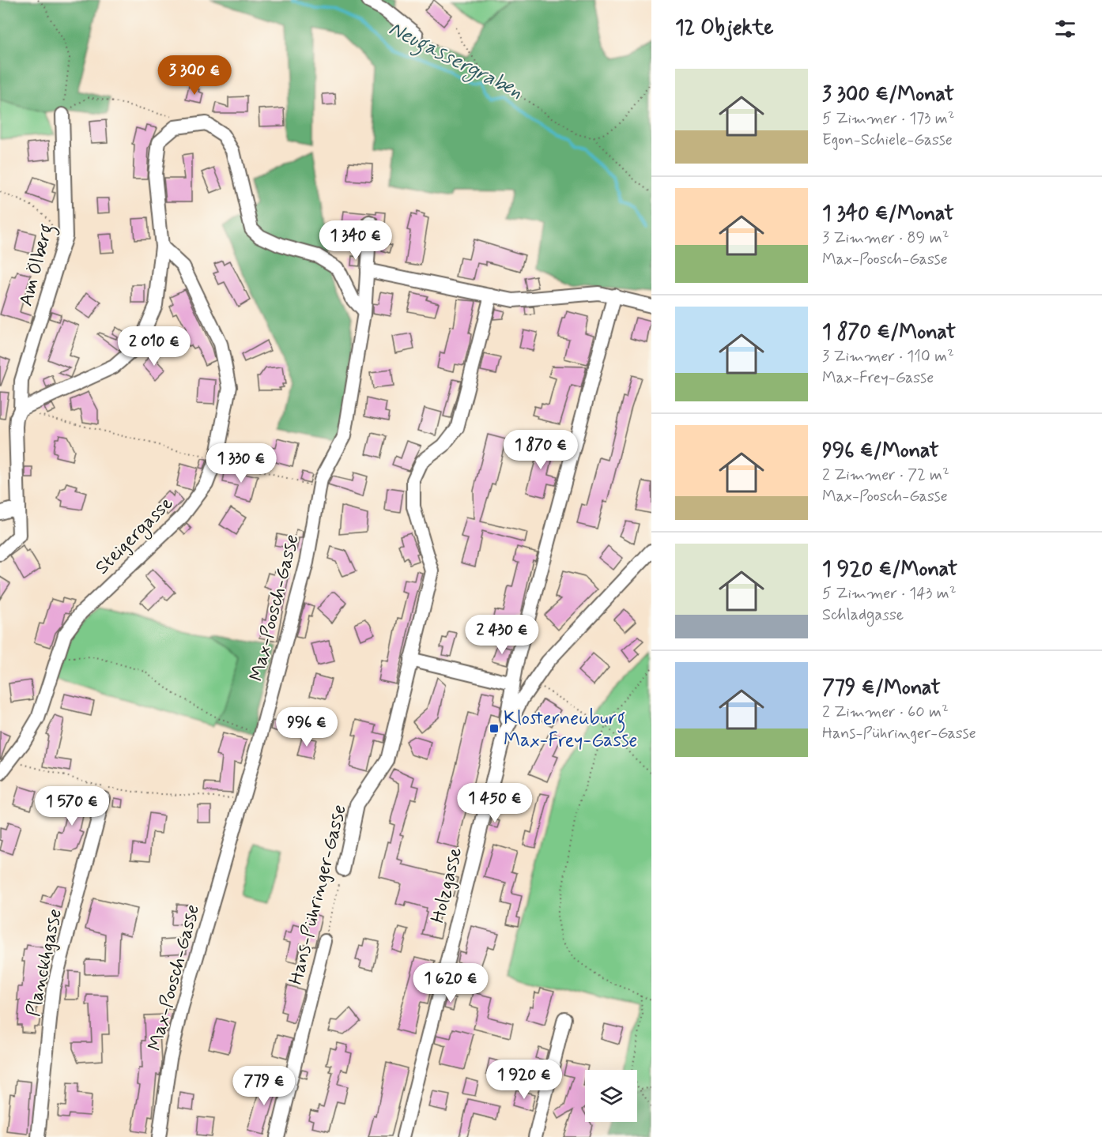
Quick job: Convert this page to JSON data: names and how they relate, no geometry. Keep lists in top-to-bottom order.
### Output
{
  "streets": {
    "street": [
      "Am Ölberg",
      "Steigergasse",
      "Max-Poosch-Gasse",
      "Holzgasse",
      "Hans-Pühringer-Gasse",
      "Planckhgasse"
    ]
  },
  "water": ["Neugassergraben"],
  "places": {
    "transit": ["Klosterneuburg Max-Frey-Gasse"]
  },
  "page": {
    "heading": "12 Objekte",
    "price": [
      "3 300 €",
      "1 340 €",
      "2 010 €",
      "1 870 €",
      "1 330 €",
      "2 430 €",
      "996 €",
      "1 450 €",
      "1 570 €",
      "1 620 €",
      "1 920 €",
      "779 €"
    ],
    "list": [
      {
        "name": "3 300 €/Monat",
        "note": "5 Zimmer · 173 m² · Egon-Schiele-Gasse"
      },
      {
        "name": "1 340 €/Monat",
        "note": "3 Zimmer · 89 m² · Max-Poosch-Gasse"
      },
      {
        "name": "1 870 €/Monat",
        "note": "3 Zimmer · 110 m² · Max-Frey-Gasse"
      },
      {
        "name": "996 €/Monat",
        "note": "2 Zimmer · 72 m² · Max-Poosch-Gasse"
      },
      {
        "name": "1 920 €/Monat",
        "note": "5 Zimmer · 143 m² · Schladgasse"
      },
      {
        "name": "779 €/Monat",
        "note": "2 Zimmer · 60 m² · Hans-Pühringer-Gasse"
      }
    ]
  }
}
